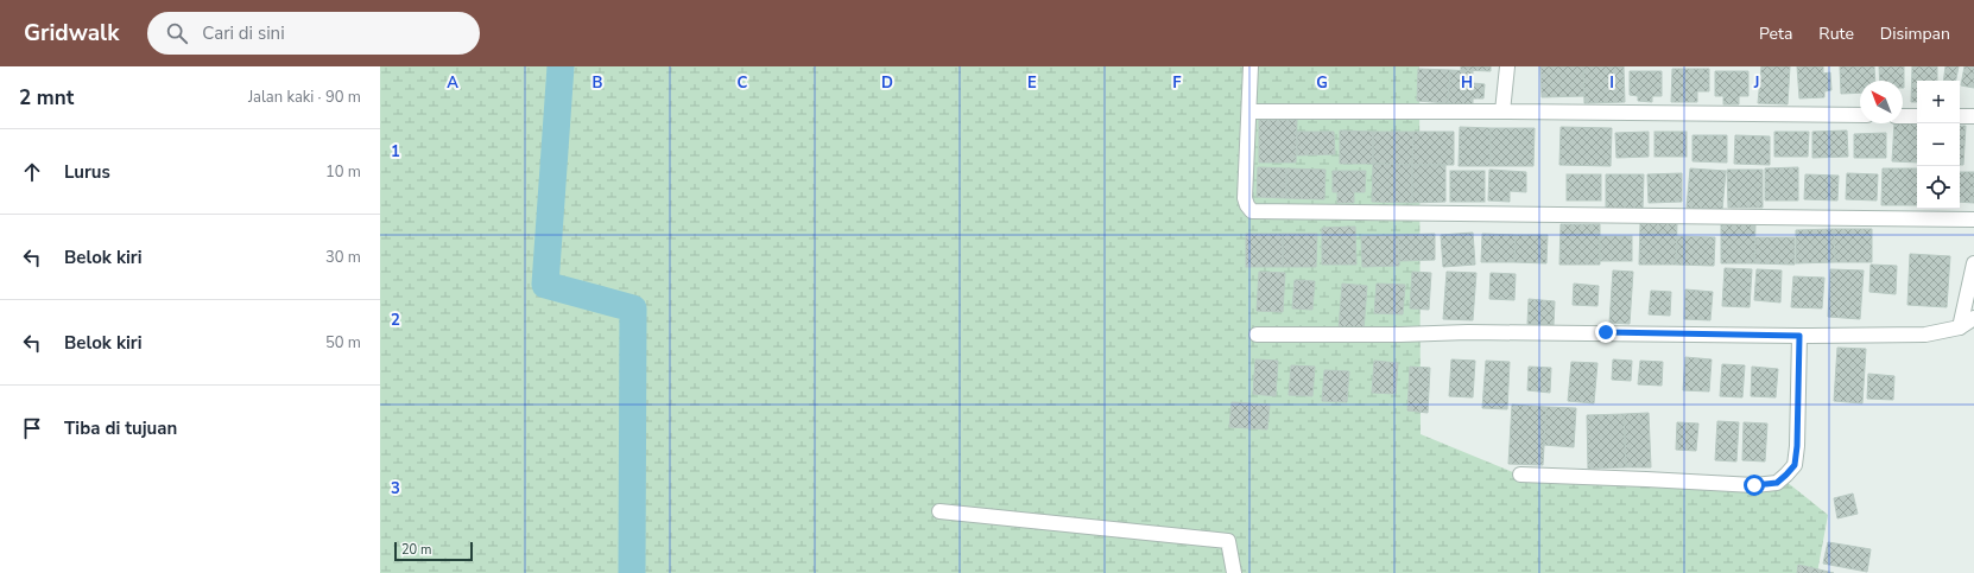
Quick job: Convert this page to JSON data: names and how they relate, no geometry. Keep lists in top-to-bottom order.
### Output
{
  "scale_bar": "20 m",
  "north": "top left",
  "page": {
    "header": "Gridwalk",
    "search": "Cari di sini",
    "nav": ["Peta", "Rute", "Disimpan"],
    "heading": ["2 mnt", "Jalan kaki · 90 m"],
    "map_buttons": ["+", "−"],
    "list": [
      ["Lurus", "10 m"],
      ["Belok kiri", "30 m"],
      ["Belok kiri", "50 m"],
      "Tiba di tujuan"
    ],
    "scale": "20 m"
  },
  "grid": {
    "columns": [
      "A",
      "B",
      "C",
      "D",
      "E",
      "F",
      "G",
      "H",
      "I",
      "J"
    ],
    "rows": ["1", "2", "3"]
  }
}
